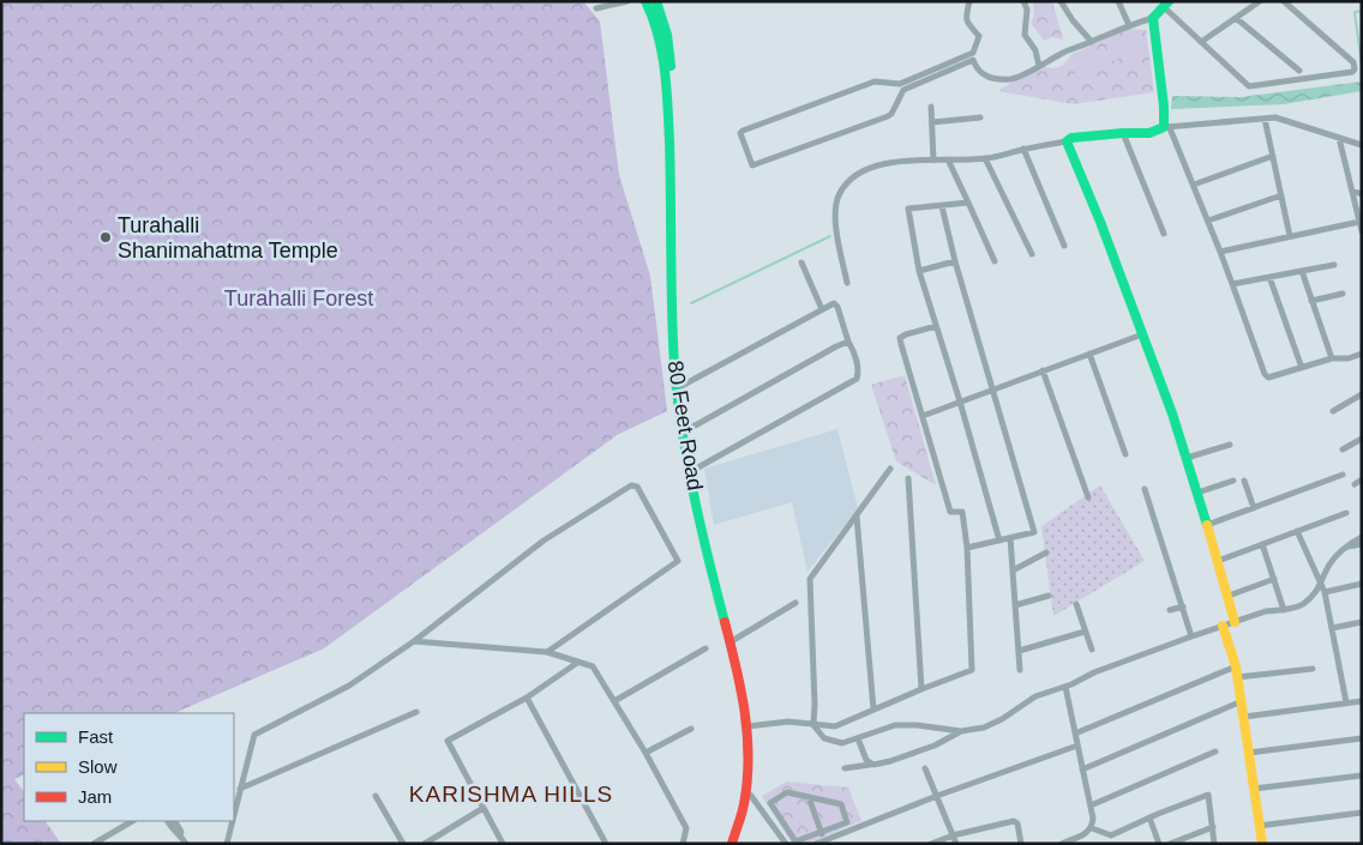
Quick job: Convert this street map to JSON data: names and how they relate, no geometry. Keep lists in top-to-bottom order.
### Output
{
  "streets": {
    "main road": ["80 Feet Road"]
  },
  "districts": ["KARISHMA HILLS"],
  "parks": ["Turahalli Forest"],
  "places": ["Turahalli Shanimahatma Temple"],
  "legend": ["Fast", "Slow", "Jam"]
}
